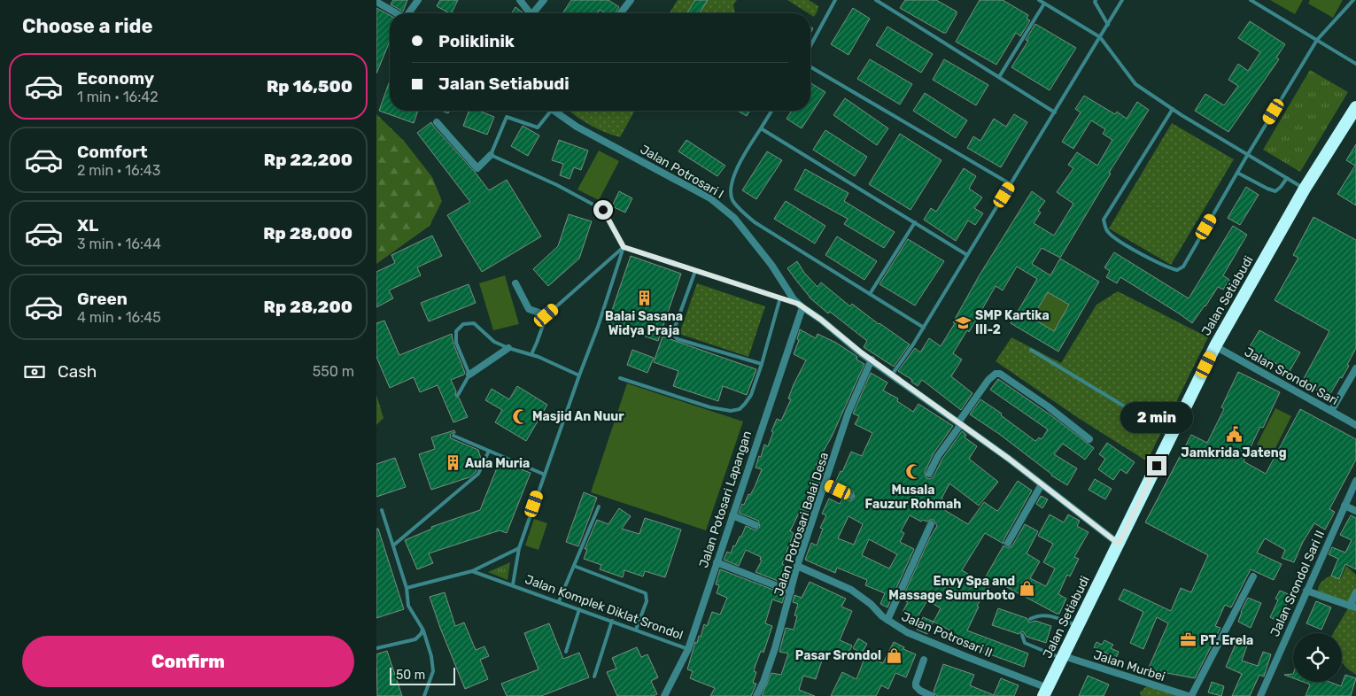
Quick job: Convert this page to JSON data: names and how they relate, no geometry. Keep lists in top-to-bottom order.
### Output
{
  "streets": {
    "highway": ["Jalan Setiabudi"],
    "street": [
      "Jalan Potrosari I",
      "Jalan Srondol Sari",
      "Jalan Potosari Lapangan",
      "Jalan Potrosari Balai Desa",
      "Jalan Srondol Sari II",
      "Jalan Potrosari II",
      "Jalan Murbei"
    ],
    "lane": ["Jalan Komplek Diklat Srondol"]
  },
  "crossings": [
    ["Jalan Potrosari I", "Jalan Setiabudi"],
    ["Jalan Potrosari I", "Jalan Potosari Lapangan"],
    ["Jalan Potrosari I", "Jalan Potrosari Balai Desa"],
    ["Jalan Setiabudi", "Jalan Srondol Sari"],
    ["Jalan Setiabudi", "Jalan Potrosari II"],
    ["Jalan Setiabudi", "Jalan Murbei"],
    ["Jalan Potosari Lapangan", "Jalan Komplek Diklat Srondol"],
    ["Jalan Potrosari Balai Desa", "Jalan Potrosari II"]
  ],
  "places": {
    "building": ["Balai Sasana Widya Praja", "Aula Muria"],
    "school or university": ["SMP Kartika III-2"],
    "mosque": ["Masjid An Nuur", "Musala Fauzur Rohmah"],
    "public building": ["Jamkrida Jateng"],
    "shop": ["Envy Spa and Massage Sumurboto", "Pasar Srondol"],
    "office": ["PT. Erela"]
  },
  "scale_bar": "50 m",
  "page": {
    "heading": "Choose a ride",
    "banner": ["Poliklinik", "Jalan Setiabudi"],
    "list": [
      {
        "name": "Economy",
        "note": "1 min · 16:42",
        "value": "Rp 16,500"
      },
      {
        "name": "Comfort",
        "note": "2 min · 16:43",
        "value": "Rp 22,200"
      },
      {
        "name": "XL",
        "note": "3 min · 16:44",
        "value": "Rp 28,000"
      },
      {
        "name": "Green",
        "note": "4 min · 16:45",
        "value": "Rp 28,200"
      }
    ],
    "pay": ["Cash", "550 m"],
    "bubble": "2 min",
    "buttons": "Confirm",
    "scale": "50 m"
  }
}
